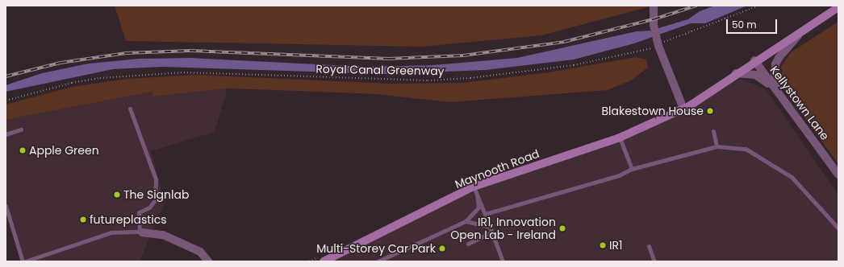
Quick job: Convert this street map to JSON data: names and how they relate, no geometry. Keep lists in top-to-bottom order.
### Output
{
  "streets": {
    "main road": ["Maynooth Road"],
    "street": ["Kellystown Lane"],
    "path": ["Royal Canal Greenway"]
  },
  "crossings": [
    ["Kellystown Lane", "Maynooth Road"]
  ],
  "places": [
    "Blakestown House",
    "Apple Green",
    "The Signlab",
    "futureplastics",
    "IR1, Innovation Open Lab - Ireland",
    "IR1",
    "Multi-Storey Car Park"
  ],
  "scale_bar": "50 m"
}
